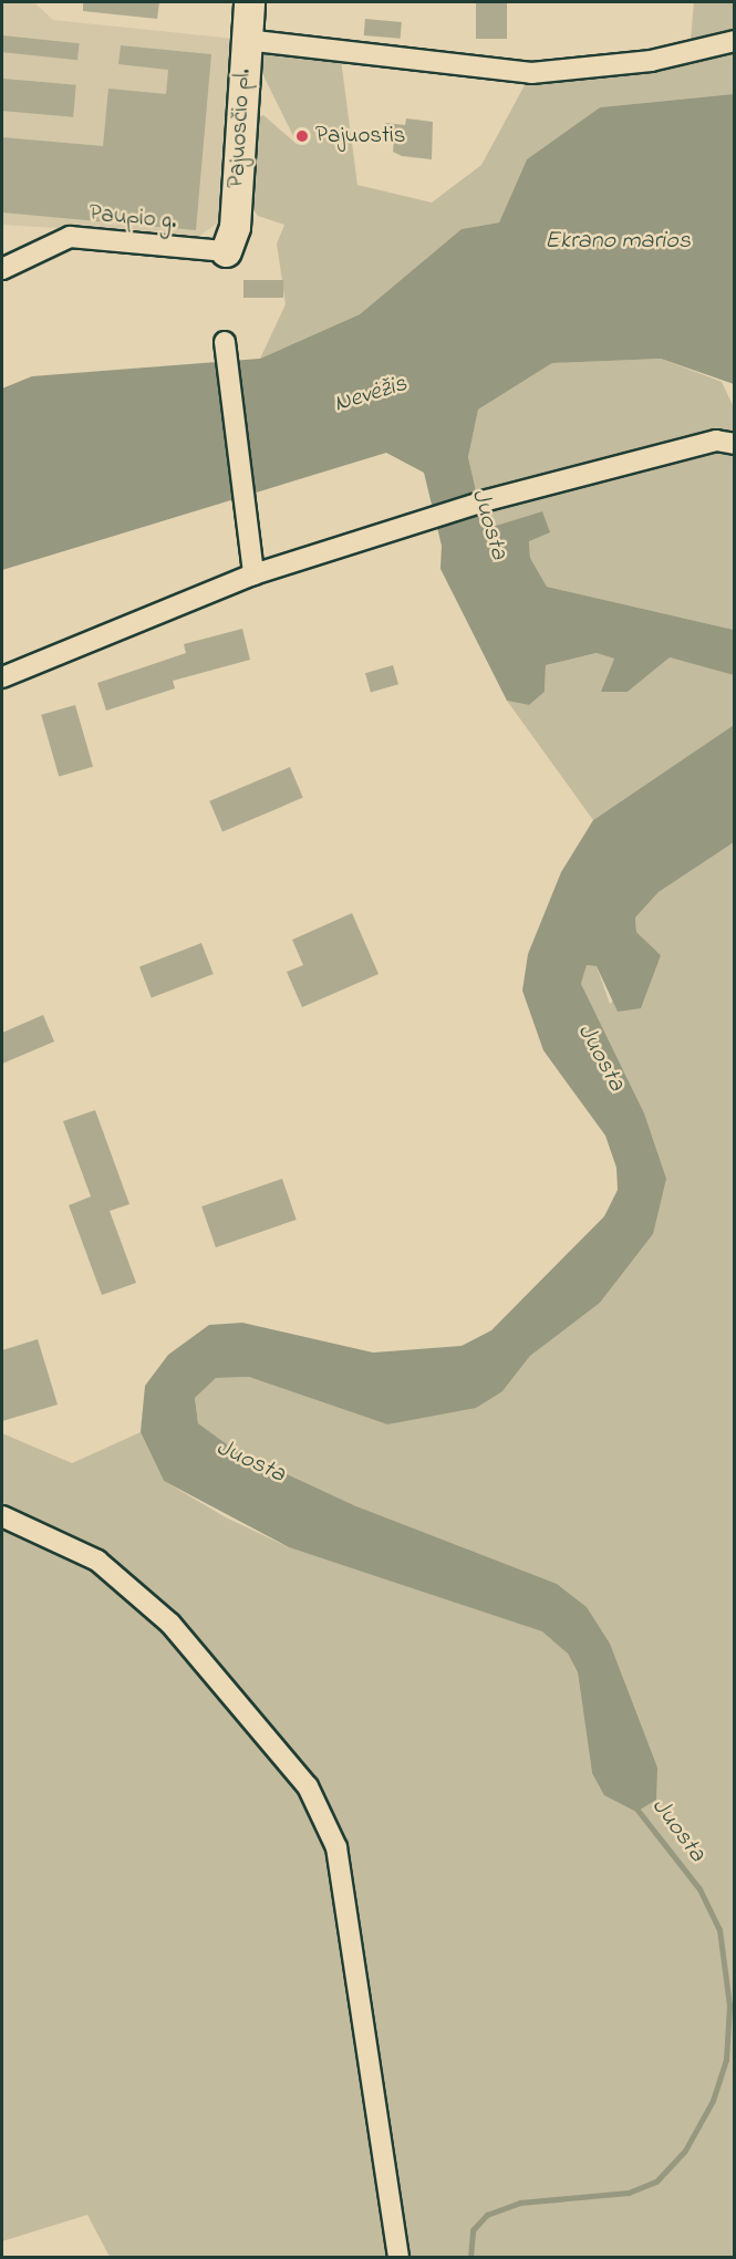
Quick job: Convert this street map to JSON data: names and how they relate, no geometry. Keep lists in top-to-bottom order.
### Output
{
  "streets": {
    "main road": ["Pajuosčio pl."],
    "street": ["Paupio g."]
  },
  "crossings": [
    ["Pajuosčio pl.", "Paupio g."]
  ],
  "water": ["Ekrano marios", "Nevėžis", "Juosta"],
  "places": ["Pajuostis"]
}
